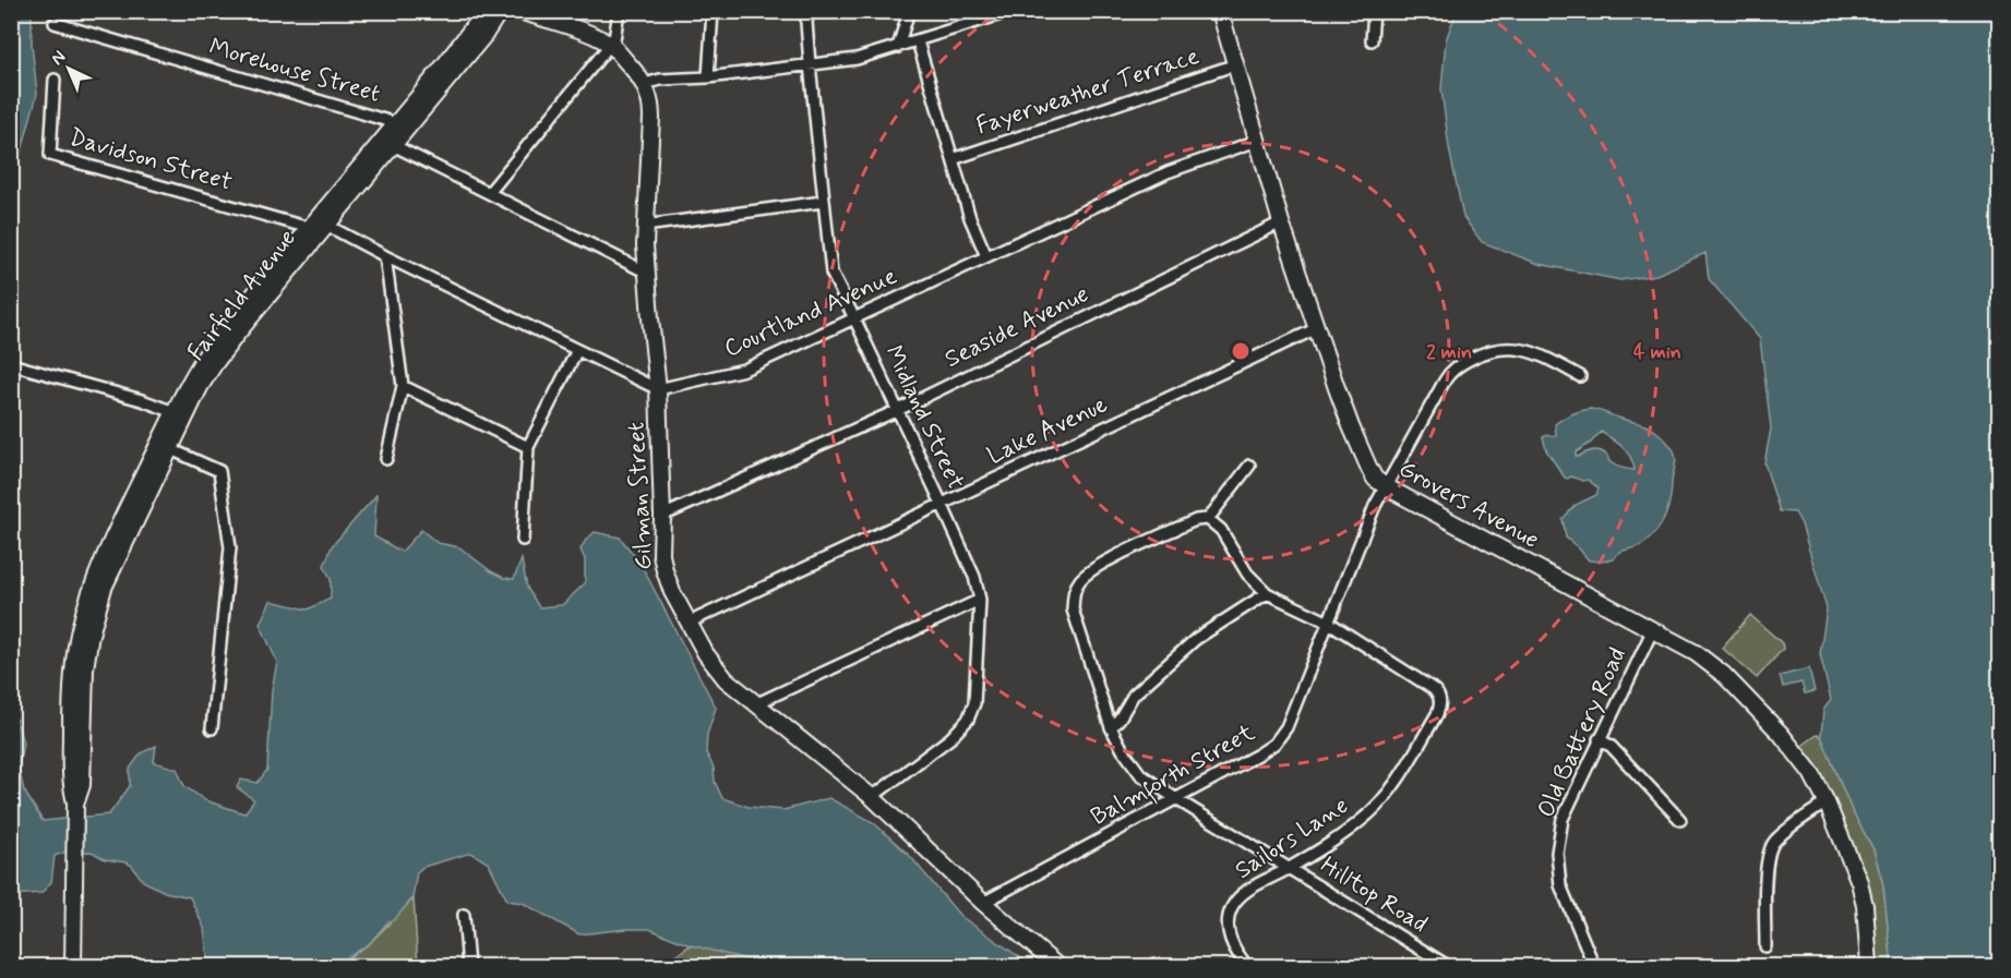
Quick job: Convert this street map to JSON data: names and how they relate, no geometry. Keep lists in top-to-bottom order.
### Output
{
  "streets": {
    "street": [
      "Morehouse Street",
      "Fayerweather Terrace",
      "Davidson Street",
      "Fairfield Avenue",
      "Courtland Avenue",
      "Seaside Avenue",
      "Midland Street",
      "Lake Avenue",
      "Gilman Street",
      "Grovers Avenue",
      "Old Battery Road",
      "Balmforth Street",
      "Sailors Lane",
      "Hilltop Road"
    ]
  },
  "crossings": [
    ["Morehouse Street", "Fairfield Avenue"],
    ["Fayerweather Terrace", "Grovers Avenue"],
    ["Davidson Street", "Fairfield Avenue"],
    ["Courtland Avenue", "Midland Street"],
    ["Courtland Avenue", "Gilman Street"],
    ["Courtland Avenue", "Grovers Avenue"],
    ["Seaside Avenue", "Midland Street"],
    ["Seaside Avenue", "Gilman Street"],
    ["Seaside Avenue", "Grovers Avenue"],
    ["Midland Street", "Lake Avenue"],
    ["Midland Street", "Gilman Street"],
    ["Lake Avenue", "Gilman Street"],
    ["Lake Avenue", "Grovers Avenue"],
    ["Gilman Street", "Balmforth Street"],
    ["Grovers Avenue", "Old Battery Road"],
    ["Grovers Avenue", "Balmforth Street"],
    ["Balmforth Street", "Sailors Lane"],
    ["Balmforth Street", "Hilltop Road"],
    ["Sailors Lane", "Hilltop Road"]
  ],
  "north": "top left",
  "rings": ["2 min", "4 min"]
}
